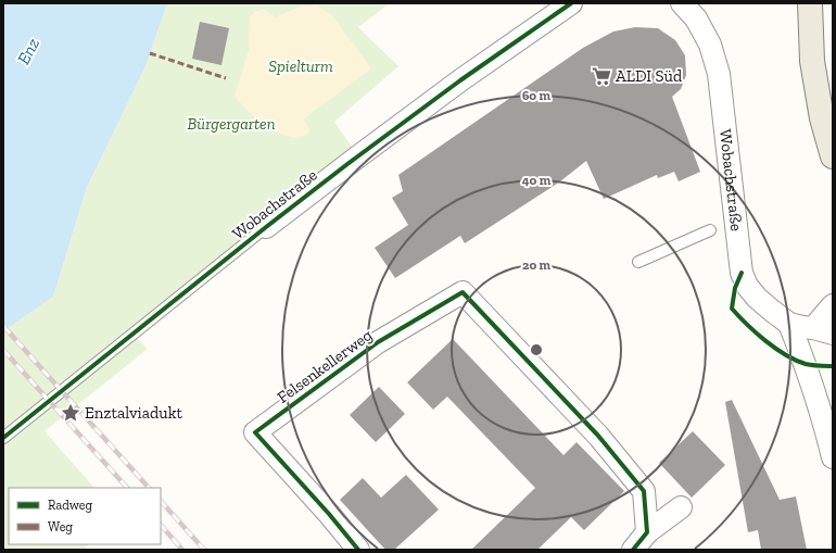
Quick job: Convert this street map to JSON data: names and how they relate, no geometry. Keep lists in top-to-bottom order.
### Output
{
  "streets": {
    "street": ["Wobachstraße", "Felsenkellerweg"]
  },
  "water": ["Enz"],
  "parks": ["Spielturm", "Bürgergarten"],
  "places": {
    "supermarket": ["ALDI Süd"],
    "place": ["Enztalviadukt"]
  },
  "legend": ["Radweg", "Weg"],
  "rings": ["60 m", "40 m", "20 m"]
}
